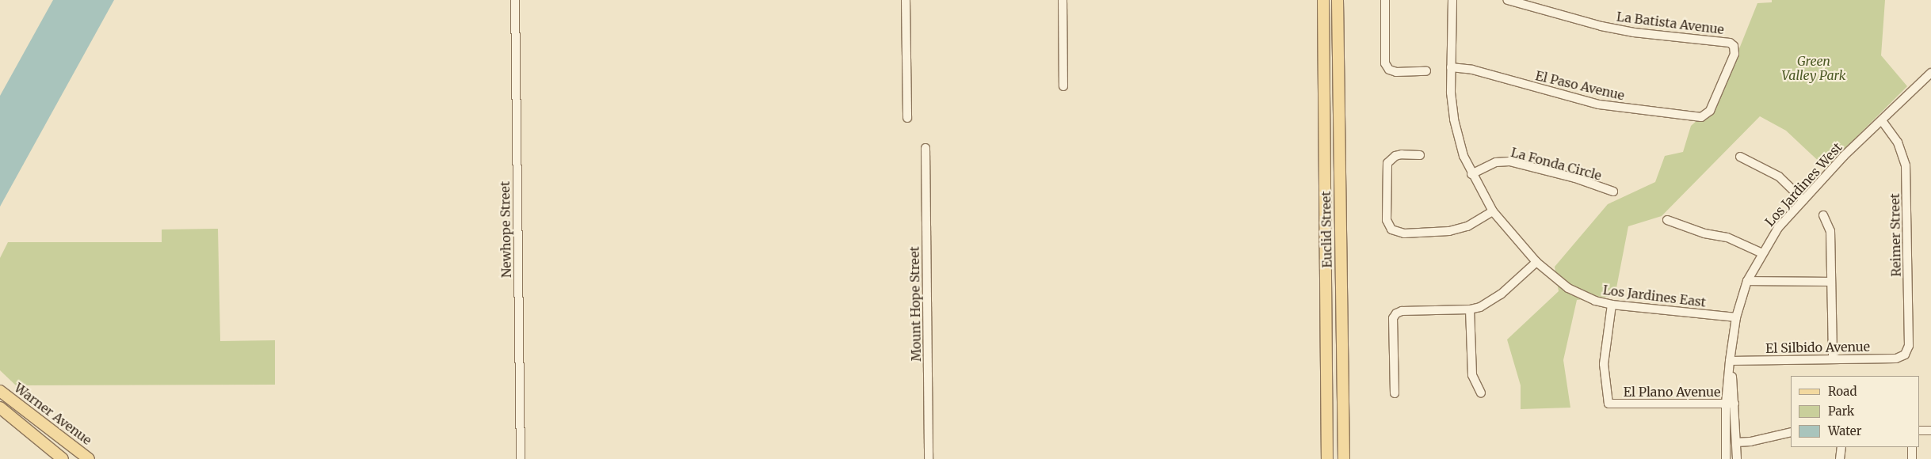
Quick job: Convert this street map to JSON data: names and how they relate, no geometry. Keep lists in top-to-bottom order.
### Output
{
  "streets": {
    "main road": ["Euclid Street", "Warner Avenue"],
    "street": [
      "La Batista Avenue",
      "El Paso Avenue",
      "La Fonda Circle",
      "Los Jardines West",
      "Newhope Street",
      "Reimer Street",
      "Los Jardines East",
      "Mount Hope Street",
      "El Silbido Avenue",
      "El Plano Avenue"
    ]
  },
  "crossings": [
    ["La Batista Avenue", "El Paso Avenue"],
    ["El Paso Avenue", "Los Jardines East"],
    ["La Fonda Circle", "Los Jardines East"],
    ["Los Jardines West", "Reimer Street"],
    ["Los Jardines West", "Los Jardines East"],
    ["Los Jardines West", "El Silbido Avenue"],
    ["Los Jardines West", "El Plano Avenue"],
    ["Reimer Street", "El Silbido Avenue"],
    ["Los Jardines East", "El Plano Avenue"]
  ],
  "parks": ["Green Valley Park"],
  "legend": ["Road", "Park", "Water"]
}
